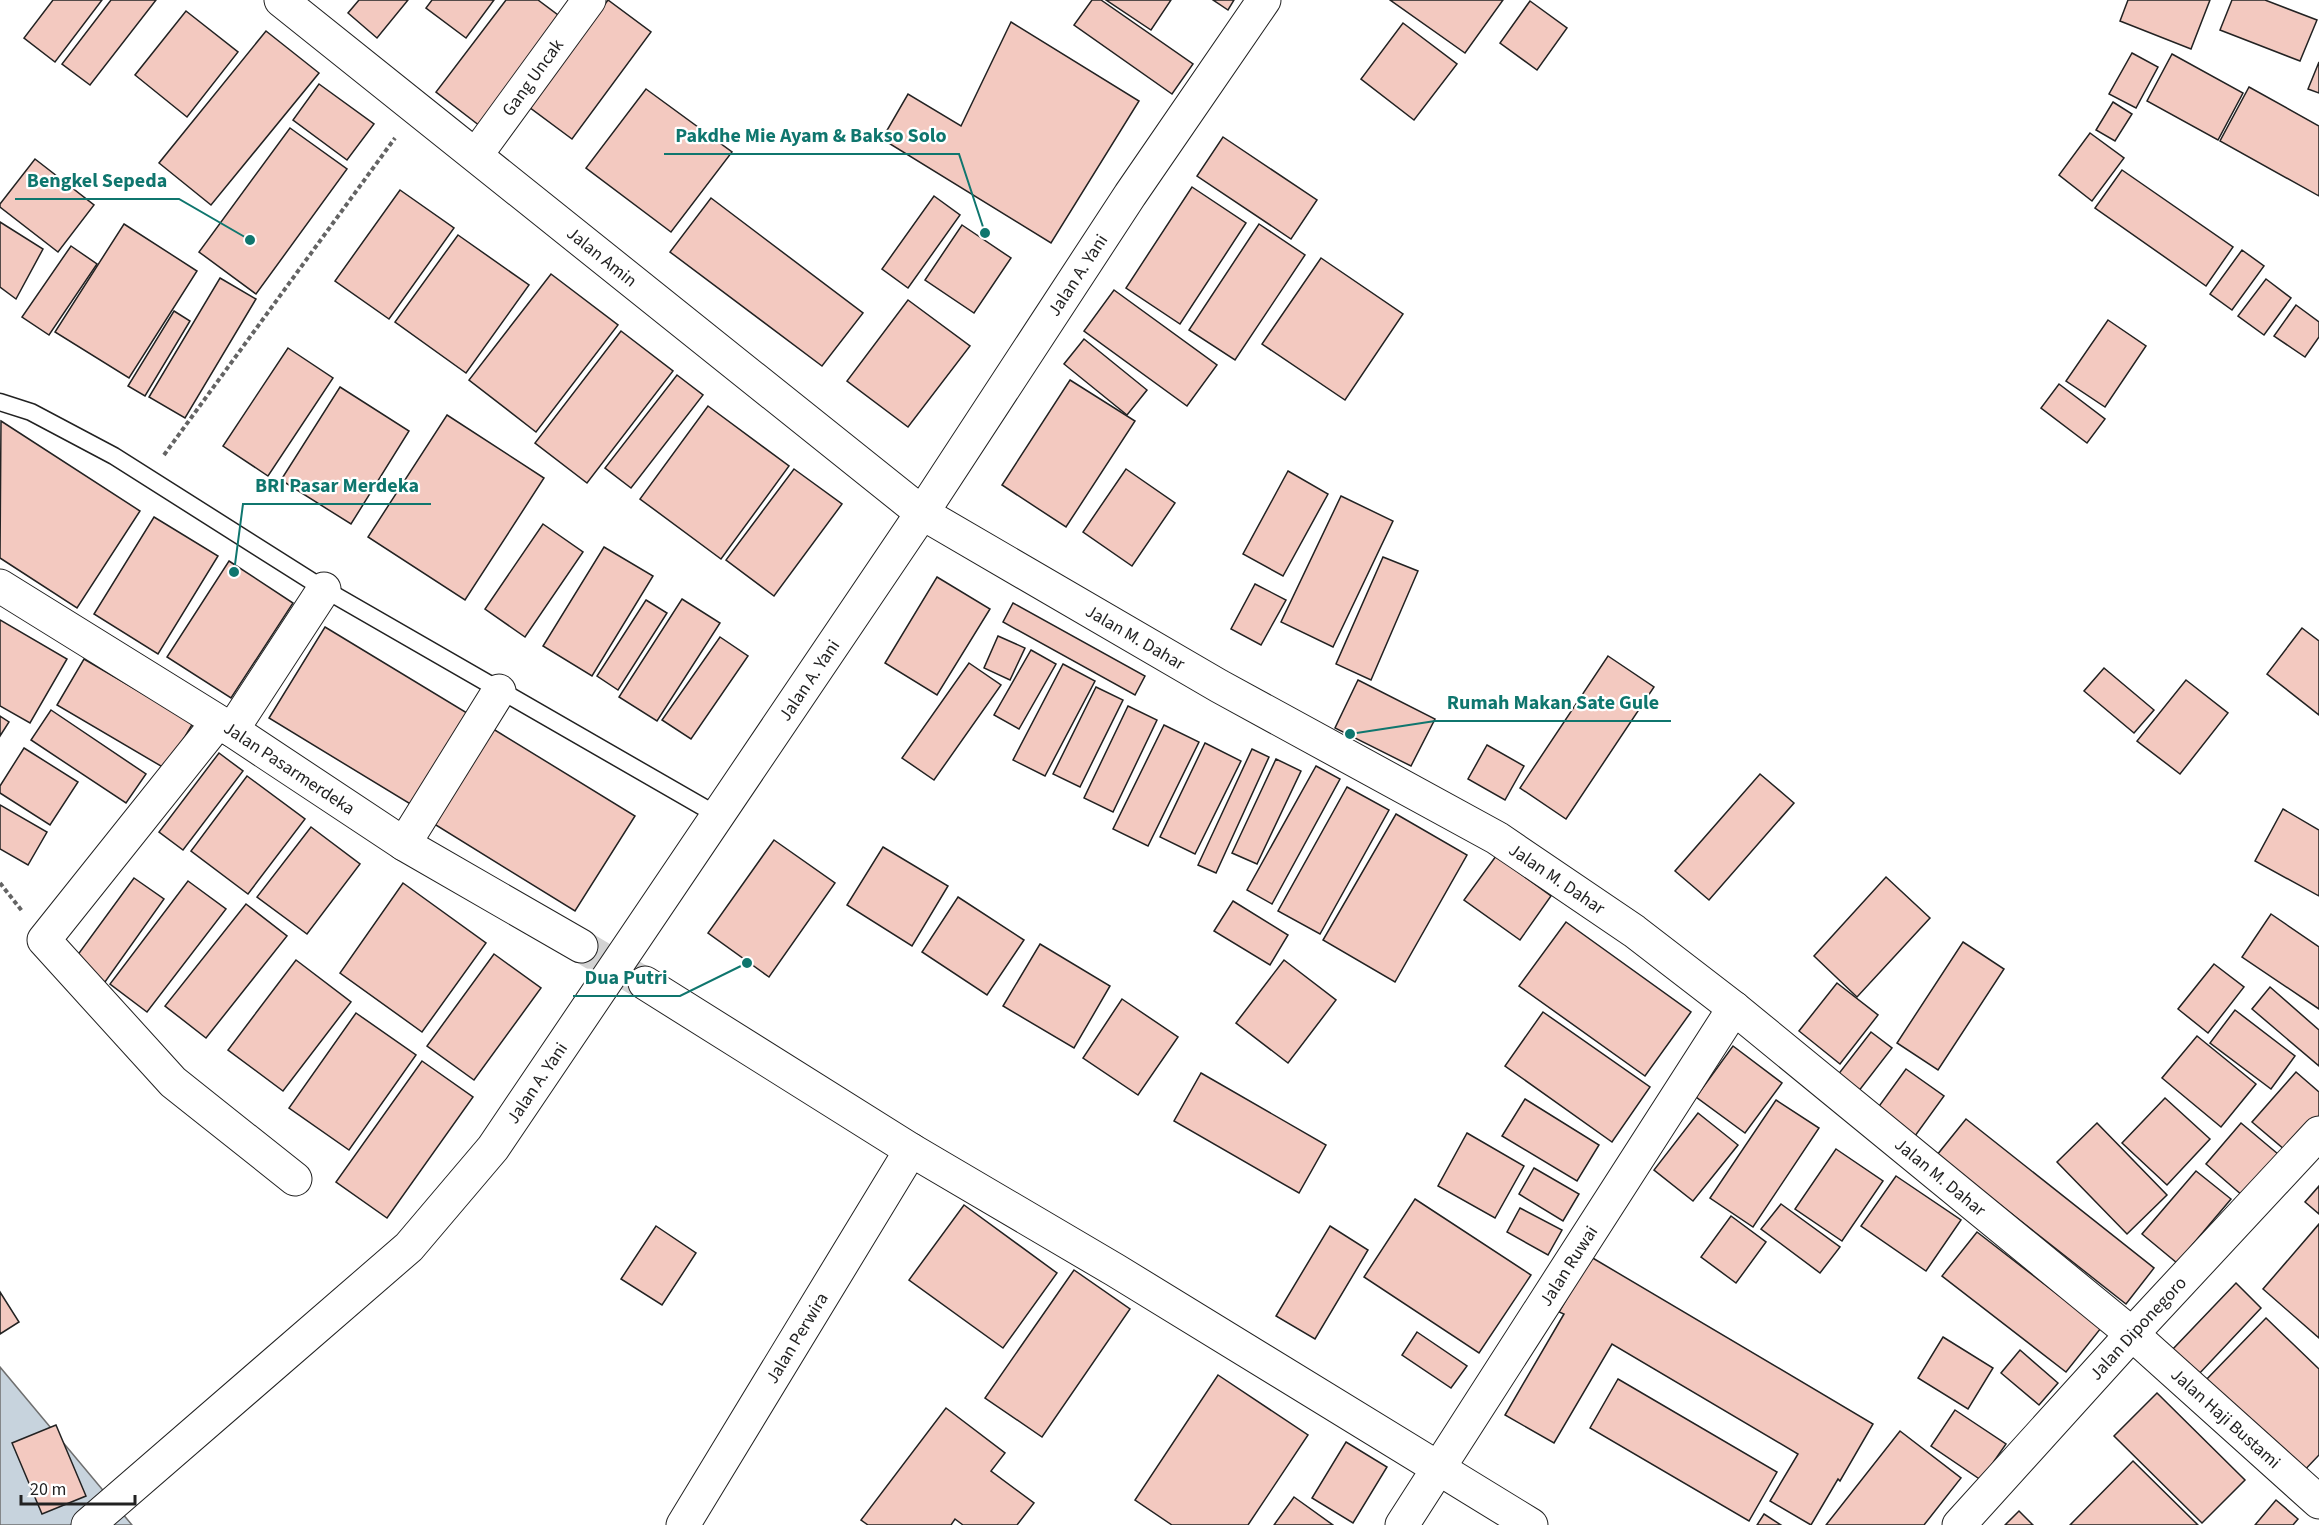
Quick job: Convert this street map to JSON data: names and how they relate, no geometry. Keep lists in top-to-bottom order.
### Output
{
  "streets": {
    "main road": [
      "Gang Uncak",
      "Jalan Amin",
      "Jalan A. Yani",
      "Jalan M. Dahar",
      "Jalan Pasarmerdeka",
      "Jalan Ruwai",
      "Jalan Diponegoro",
      "Jalan Perwira",
      "Jalan Haji Bustami"
    ]
  },
  "crossings": [
    ["Gang Uncak", "Jalan Amin"],
    ["Jalan Amin", "Jalan A. Yani"],
    ["Jalan Amin", "Jalan M. Dahar"],
    ["Jalan A. Yani", "Jalan M. Dahar"],
    ["Jalan M. Dahar", "Jalan Ruwai"],
    ["Jalan M. Dahar", "Jalan Diponegoro"],
    ["Jalan M. Dahar", "Jalan Haji Bustami"],
    ["Jalan Diponegoro", "Jalan Haji Bustami"]
  ],
  "places": [
    "Pakdhe Mie Ayam & Bakso Solo",
    "Bengkel Sepeda",
    "BRI Pasar Merdeka",
    "Rumah Makan Sate Gule",
    "Dua Putri"
  ],
  "scale_bar": "20 m"
}
